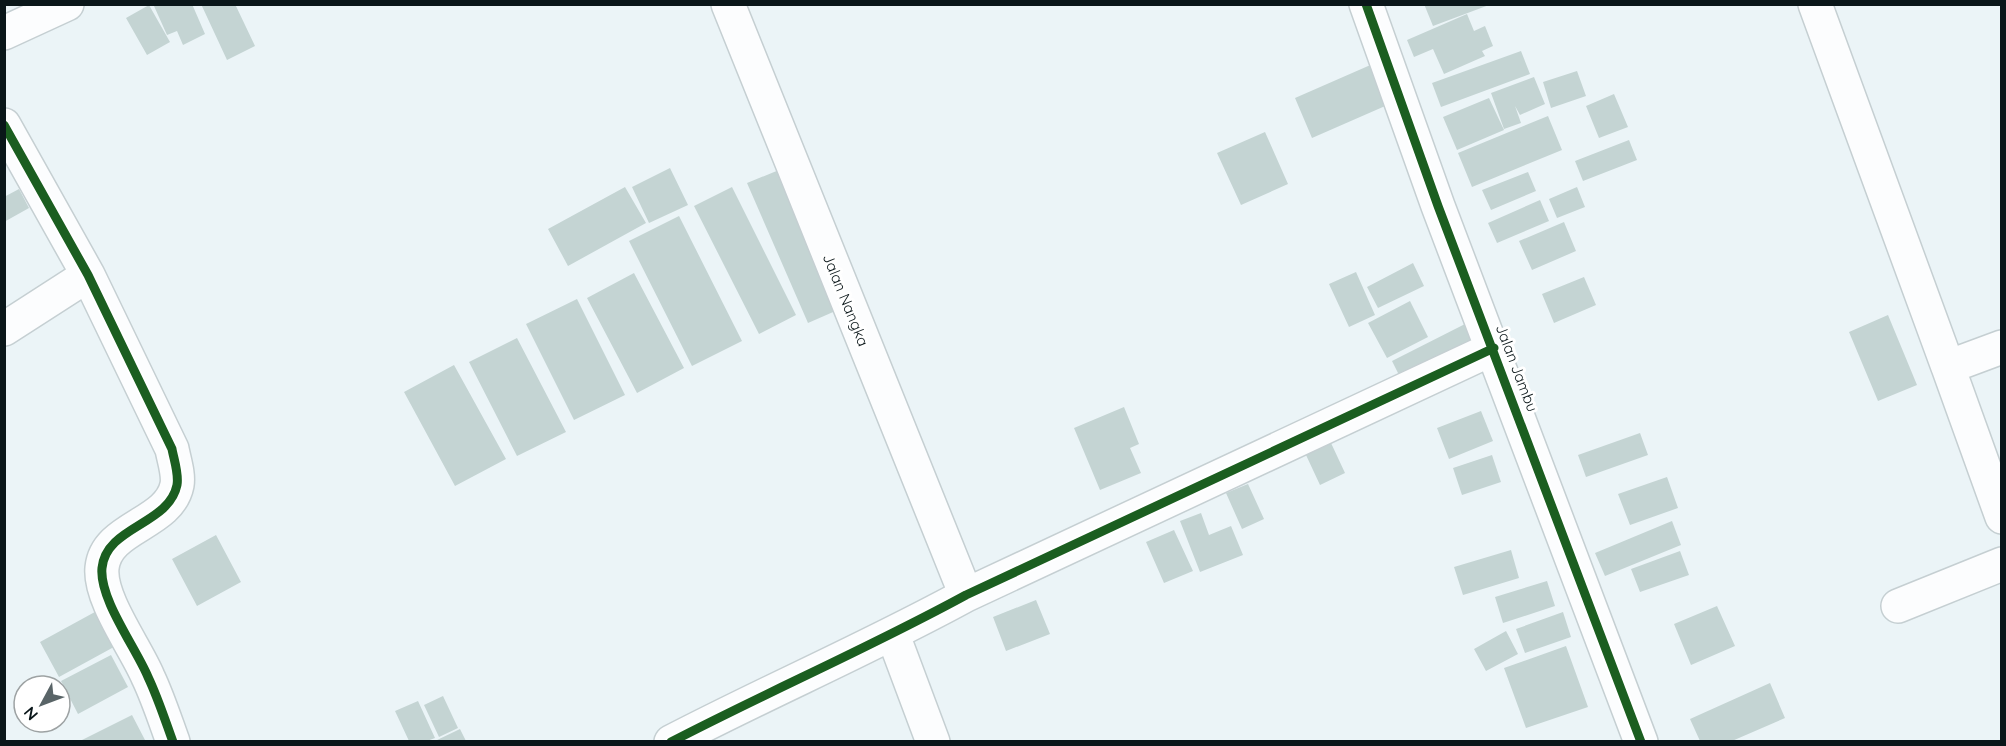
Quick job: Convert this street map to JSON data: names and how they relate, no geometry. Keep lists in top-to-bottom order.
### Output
{
  "streets": {
    "street": ["Jalan Nangka", "Jalan Jambu"]
  },
  "north": "bottom left"
}
